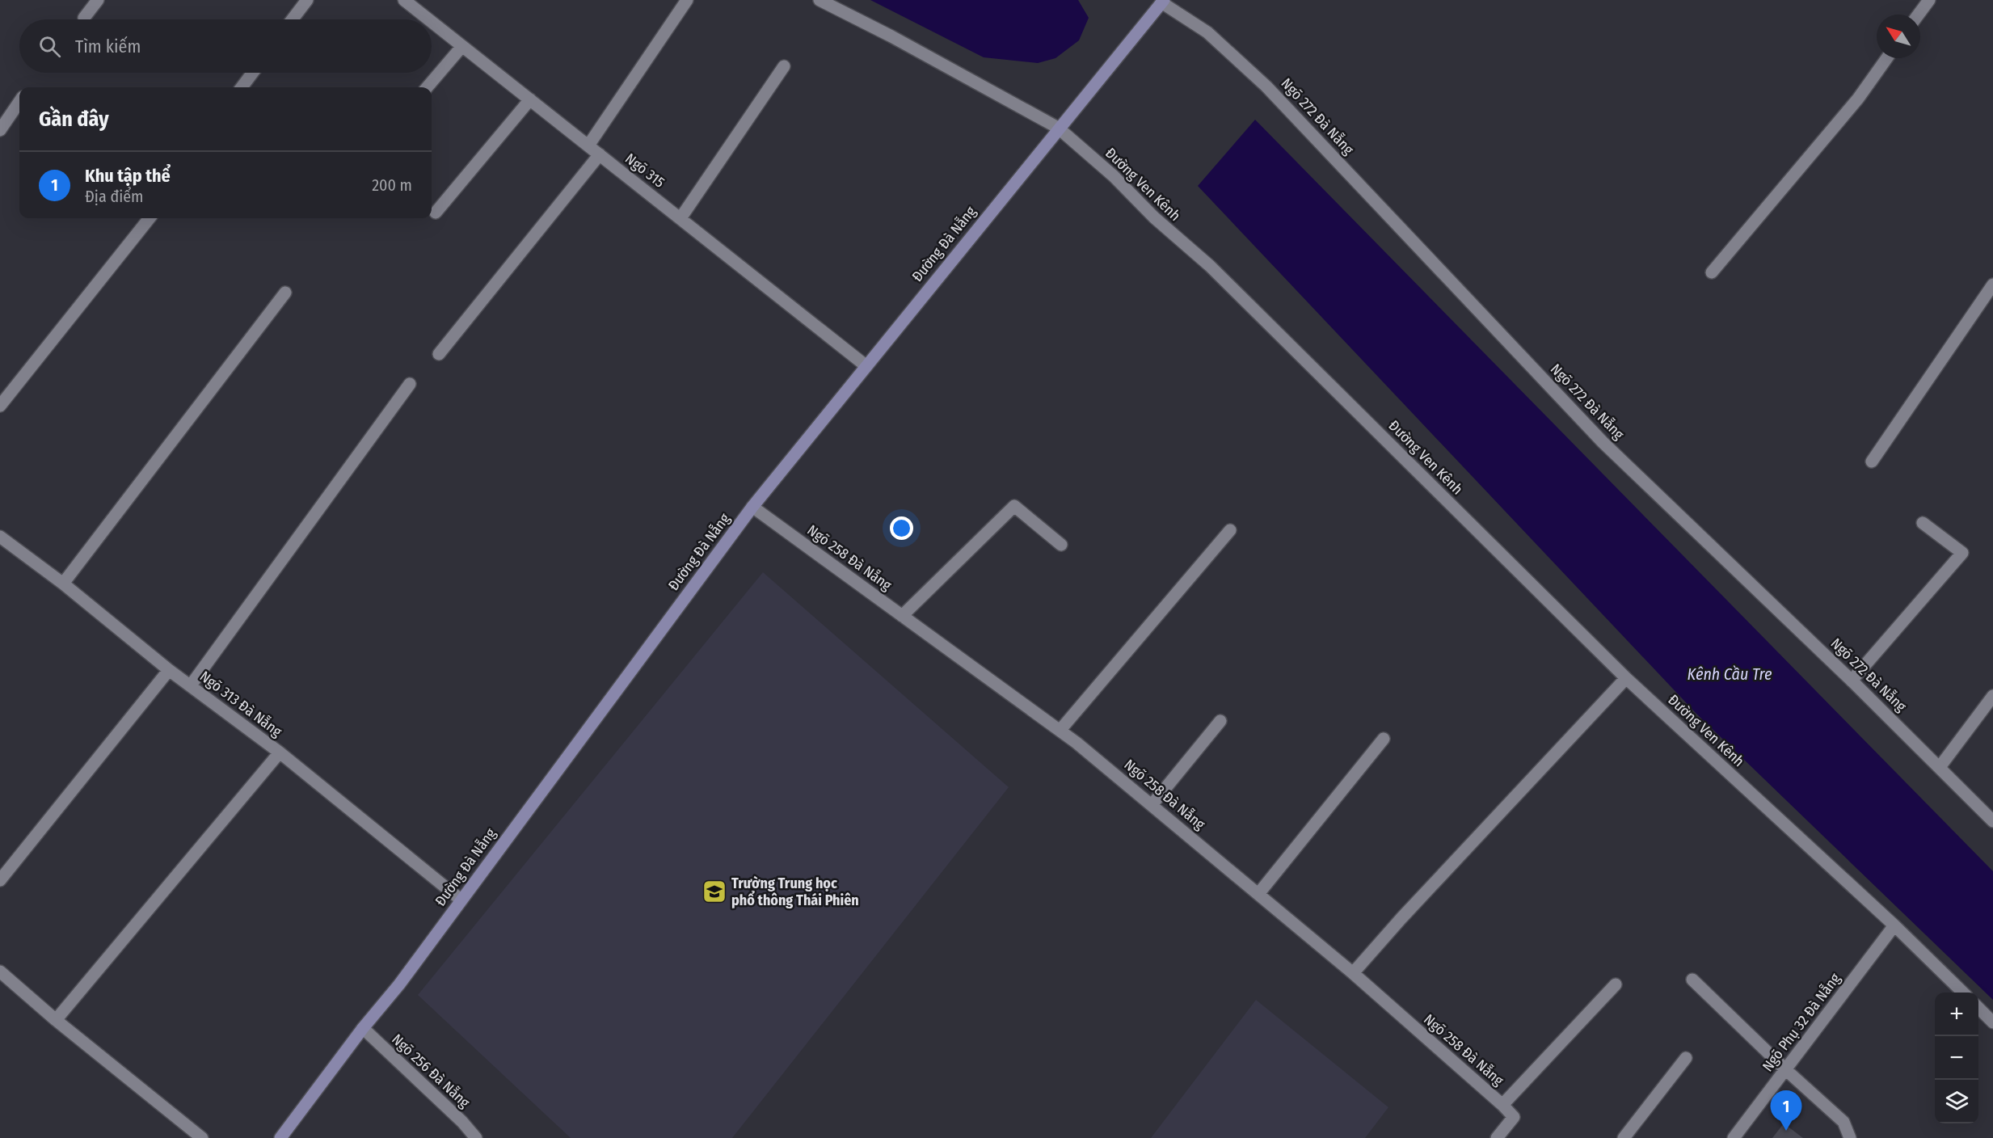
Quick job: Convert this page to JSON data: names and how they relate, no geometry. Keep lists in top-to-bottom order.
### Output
{
  "streets": {
    "main road": ["Đường Đà Nẵng"],
    "street": [
      "Ngõ 272 Đà Nẵng",
      "Ngõ 315",
      "Đường Ven Kênh",
      "Ngõ 258 Đà Nẵng",
      "Ngõ 313 Đà Nẵng",
      "Ngõ Phụ 32 Đà Nẵng",
      "Ngõ 256 Đà Nẵng"
    ]
  },
  "crossings": [
    ["Ngõ 272 Đà Nẵng", "Đường Đà Nẵng"],
    ["Ngõ 315", "Đường Đà Nẵng"],
    ["Đường Ven Kênh", "Đường Đà Nẵng"],
    ["Đường Ven Kênh", "Ngõ Phụ 32 Đà Nẵng"],
    ["Đường Đà Nẵng", "Ngõ 258 Đà Nẵng"],
    ["Đường Đà Nẵng", "Ngõ 313 Đà Nẵng"],
    ["Đường Đà Nẵng", "Ngõ 256 Đà Nẵng"]
  ],
  "water": ["Kênh Cầu Tre"],
  "places": {
    "school or university": ["Trường Trung học phổ thông Thái Phiên"]
  },
  "north": "top left",
  "page": {
    "search": "Tìm kiếm",
    "heading": "Gần đây",
    "list": [
      {
        "mark": "1",
        "name": "Khu tập thể",
        "note": "Địa điểm",
        "value": "200 m"
      }
    ],
    "map_buttons": ["+", "−"],
    "pins": "1"
  }
}
